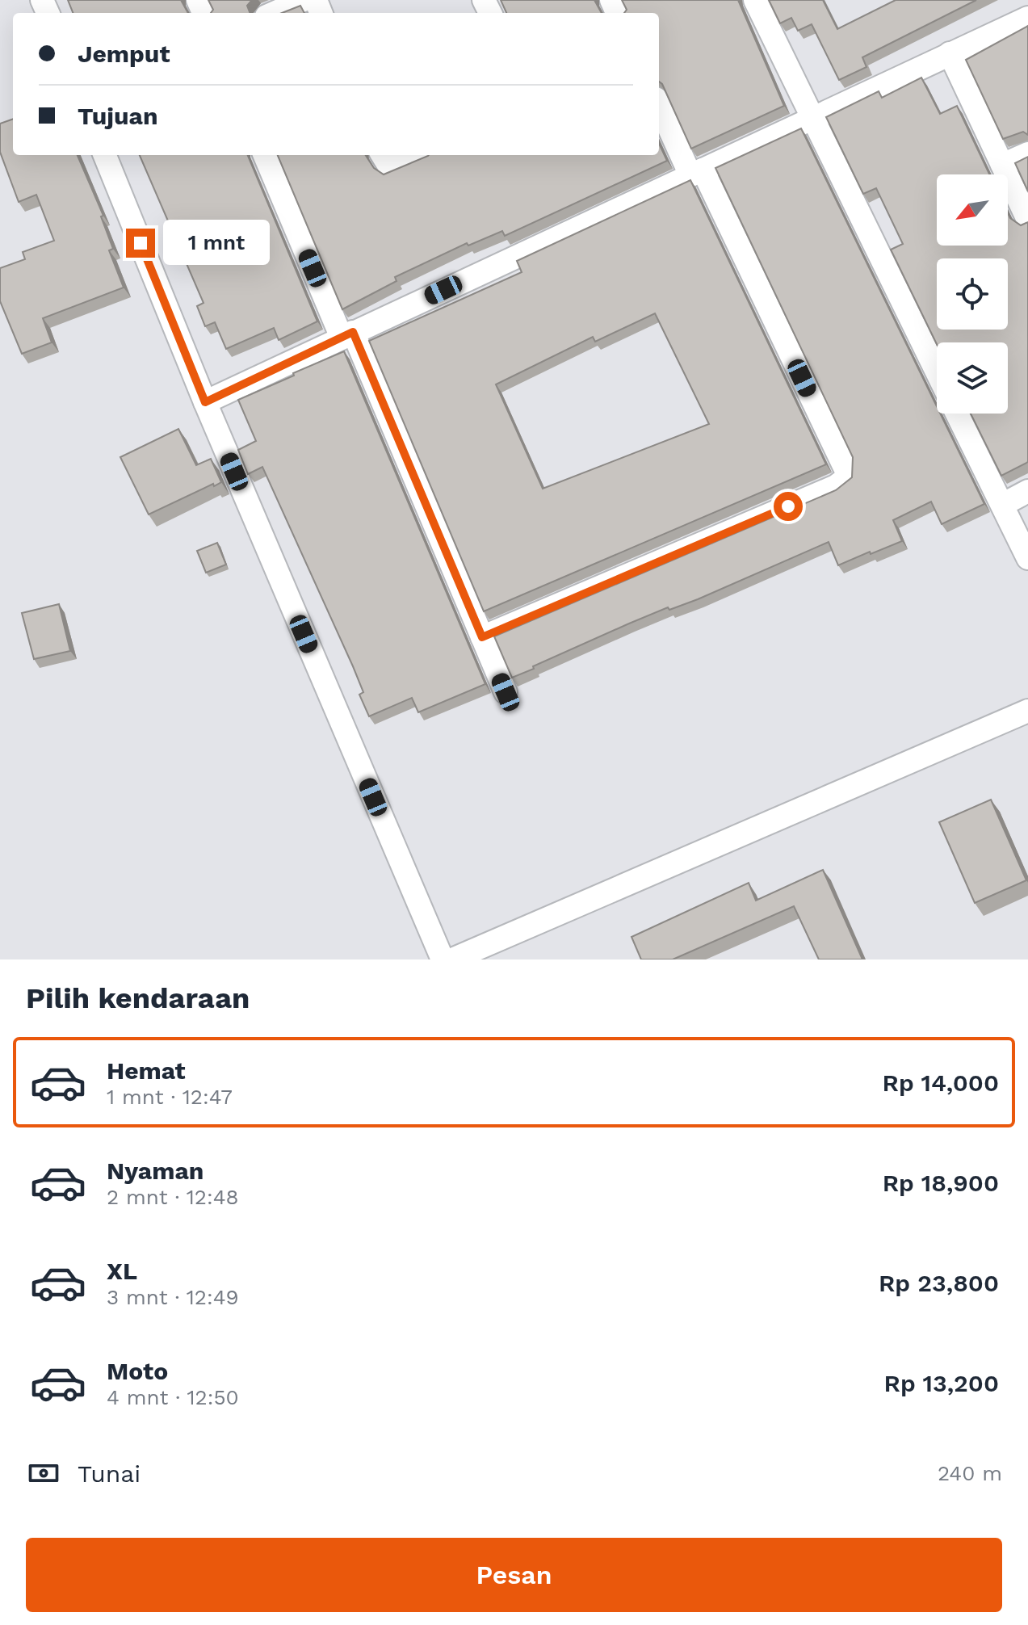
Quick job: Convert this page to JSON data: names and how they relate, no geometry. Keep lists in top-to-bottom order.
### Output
{
  "north": "bottom left",
  "page": {
    "banner": ["Jemput", "Tujuan"],
    "bubble": "1 mnt",
    "heading": "Pilih kendaraan",
    "list": [
      {
        "name": "Hemat",
        "note": "1 mnt · 12:47",
        "value": "Rp 14,000"
      },
      {
        "name": "Nyaman",
        "note": "2 mnt · 12:48",
        "value": "Rp 18,900"
      },
      {
        "name": "XL",
        "note": "3 mnt · 12:49",
        "value": "Rp 23,800"
      },
      {
        "name": "Moto",
        "note": "4 mnt · 12:50",
        "value": "Rp 13,200"
      }
    ],
    "pay": ["Tunai", "240 m"],
    "buttons": "Pesan"
  }
}
